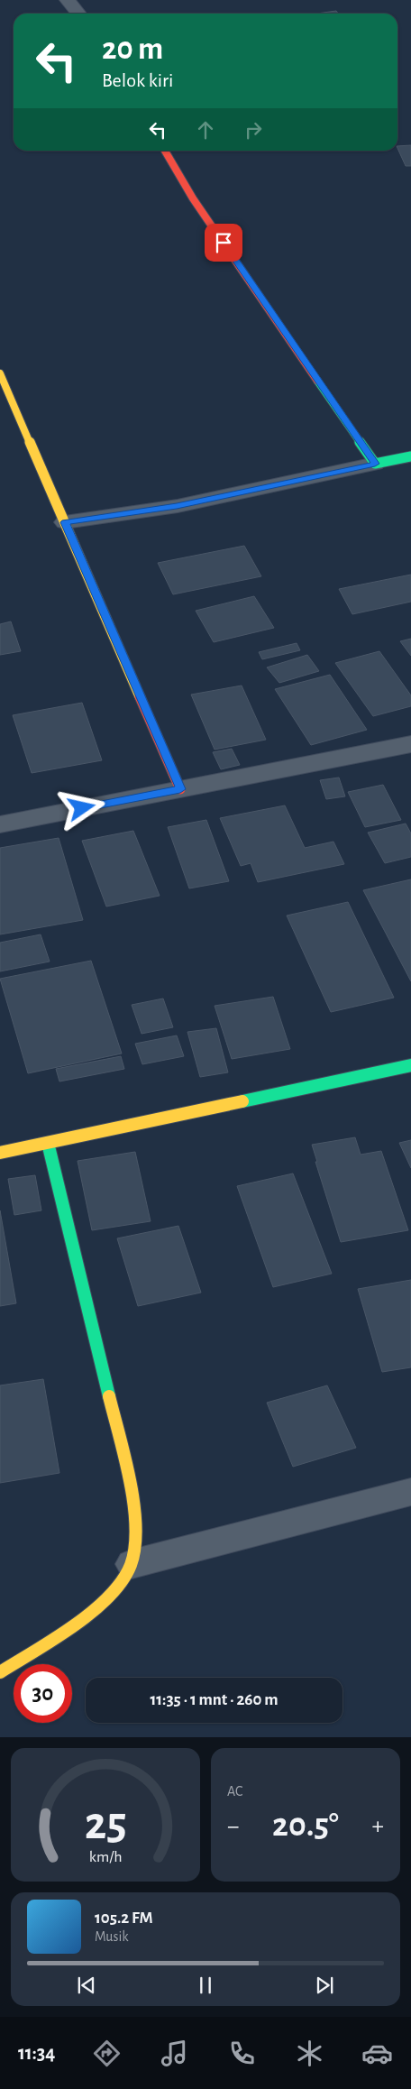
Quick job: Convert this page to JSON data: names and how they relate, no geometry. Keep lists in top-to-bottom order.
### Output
{
  "page": {
    "turn": ["20 m", "Belok kiri"],
    "limit": "30",
    "trip": "11:35 · 1 mnt · 260 m",
    "tile": "AC",
    "heat": ["−", "20.5°", "+"],
    "song": ["105.2 FM", "Musik"],
    "tabs": "11:34",
    "gauge": ["25", "km/h"]
  }
}
